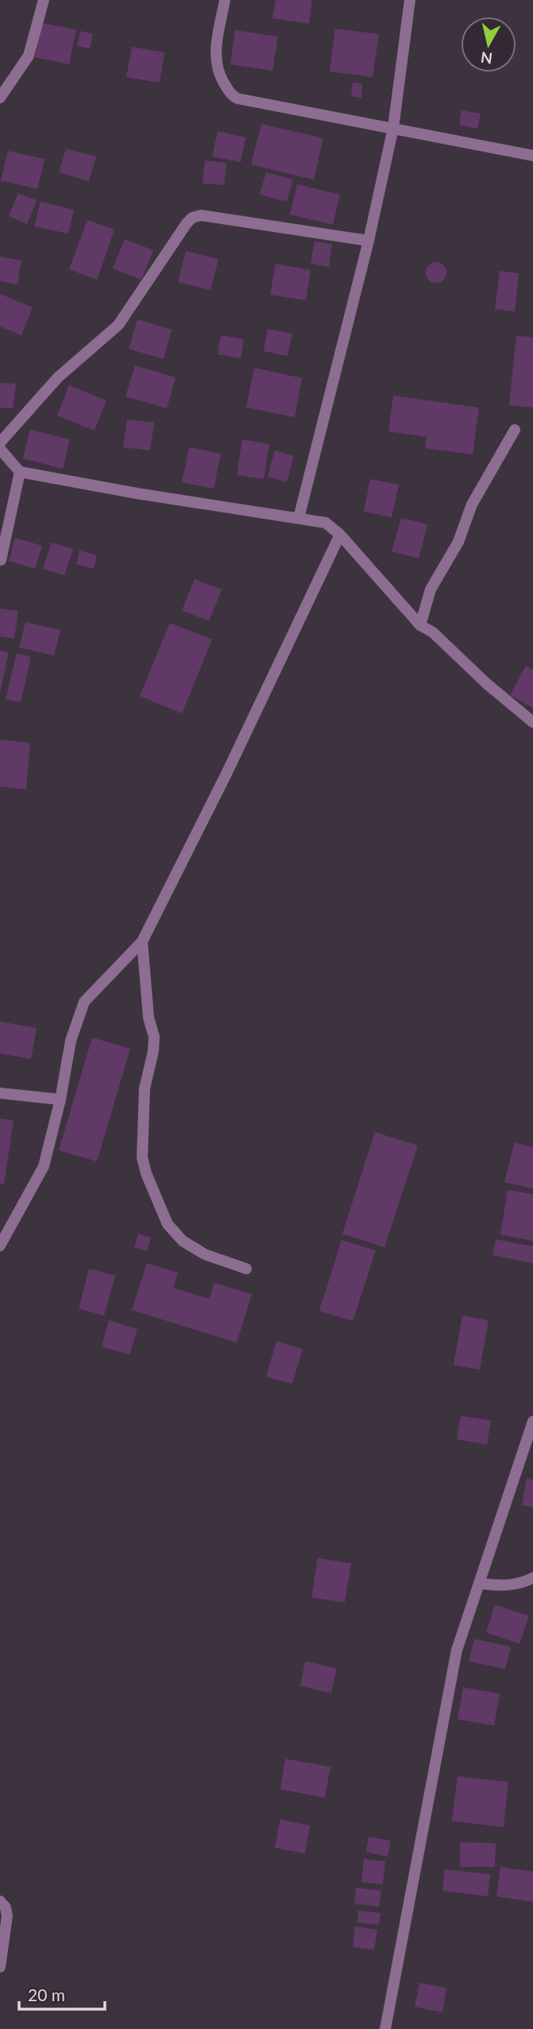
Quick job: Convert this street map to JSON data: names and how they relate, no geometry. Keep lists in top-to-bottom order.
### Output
{
  "scale_bar": "20 m",
  "north": "bottom"
}
